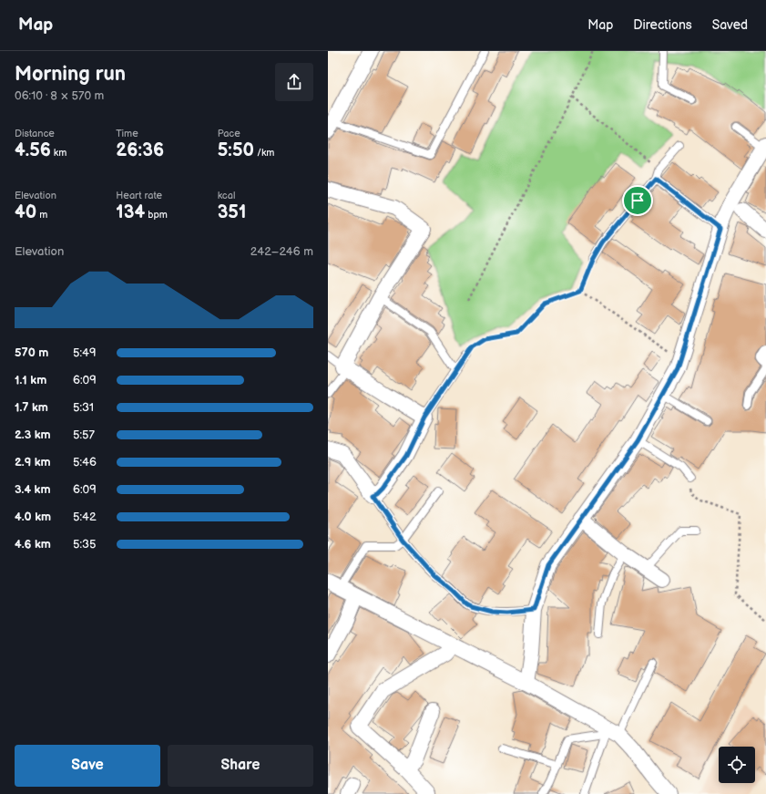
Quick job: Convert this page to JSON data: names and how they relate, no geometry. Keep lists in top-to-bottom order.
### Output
{
  "page": {
    "header": "Map",
    "nav": ["Map", "Directions", "Saved"],
    "heading": ["Morning run", "06:10 · 8 × 570 m"],
    "stats": [
      ["Distance", "4.56 km"],
      ["Time", "26:36"],
      ["Pace", "5:50 /km"],
      ["Elevation", "40 m"],
      ["Heart rate", "134 bpm"],
      ["kcal", "351"]
    ],
    "chart": ["Elevation", "242–246 m"],
    "list": [
      {
        "name": "570 m",
        "note": "5:49"
      },
      {
        "name": "1.1 km",
        "note": "6:09"
      },
      {
        "name": "1.7 km",
        "note": "5:31"
      },
      {
        "name": "2.3 km",
        "note": "5:57"
      },
      {
        "name": "2.9 km",
        "note": "5:46"
      },
      {
        "name": "3.4 km",
        "note": "6:09"
      },
      {
        "name": "4.0 km",
        "note": "5:42"
      },
      {
        "name": "4.6 km",
        "note": "5:35"
      }
    ],
    "buttons": ["Save", "Share"]
  }
}
